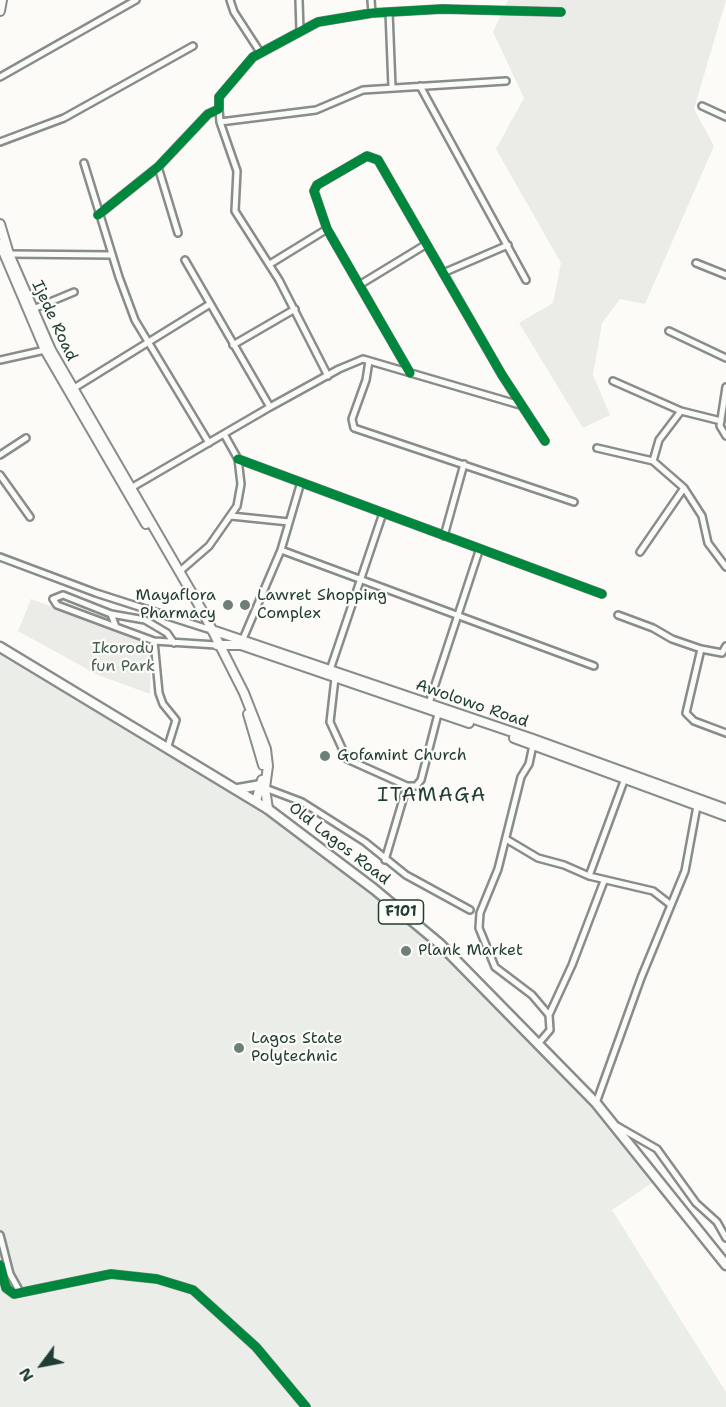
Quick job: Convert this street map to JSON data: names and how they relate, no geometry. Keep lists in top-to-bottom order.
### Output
{
  "streets": {
    "main road": [
      "Ijede Road",
      "Awolowo Road",
      "Old Lagos Road",
      "F101"
    ]
  },
  "districts": ["ITAMAGA"],
  "parks": ["Ikorodu fun Park"],
  "places": [
    "Mayaflora Pharmacy",
    "Lawret Shopping Complex",
    "Gofamint Church",
    "Plank Market",
    "Lagos State Polytechnic"
  ],
  "north": "bottom left"
}
